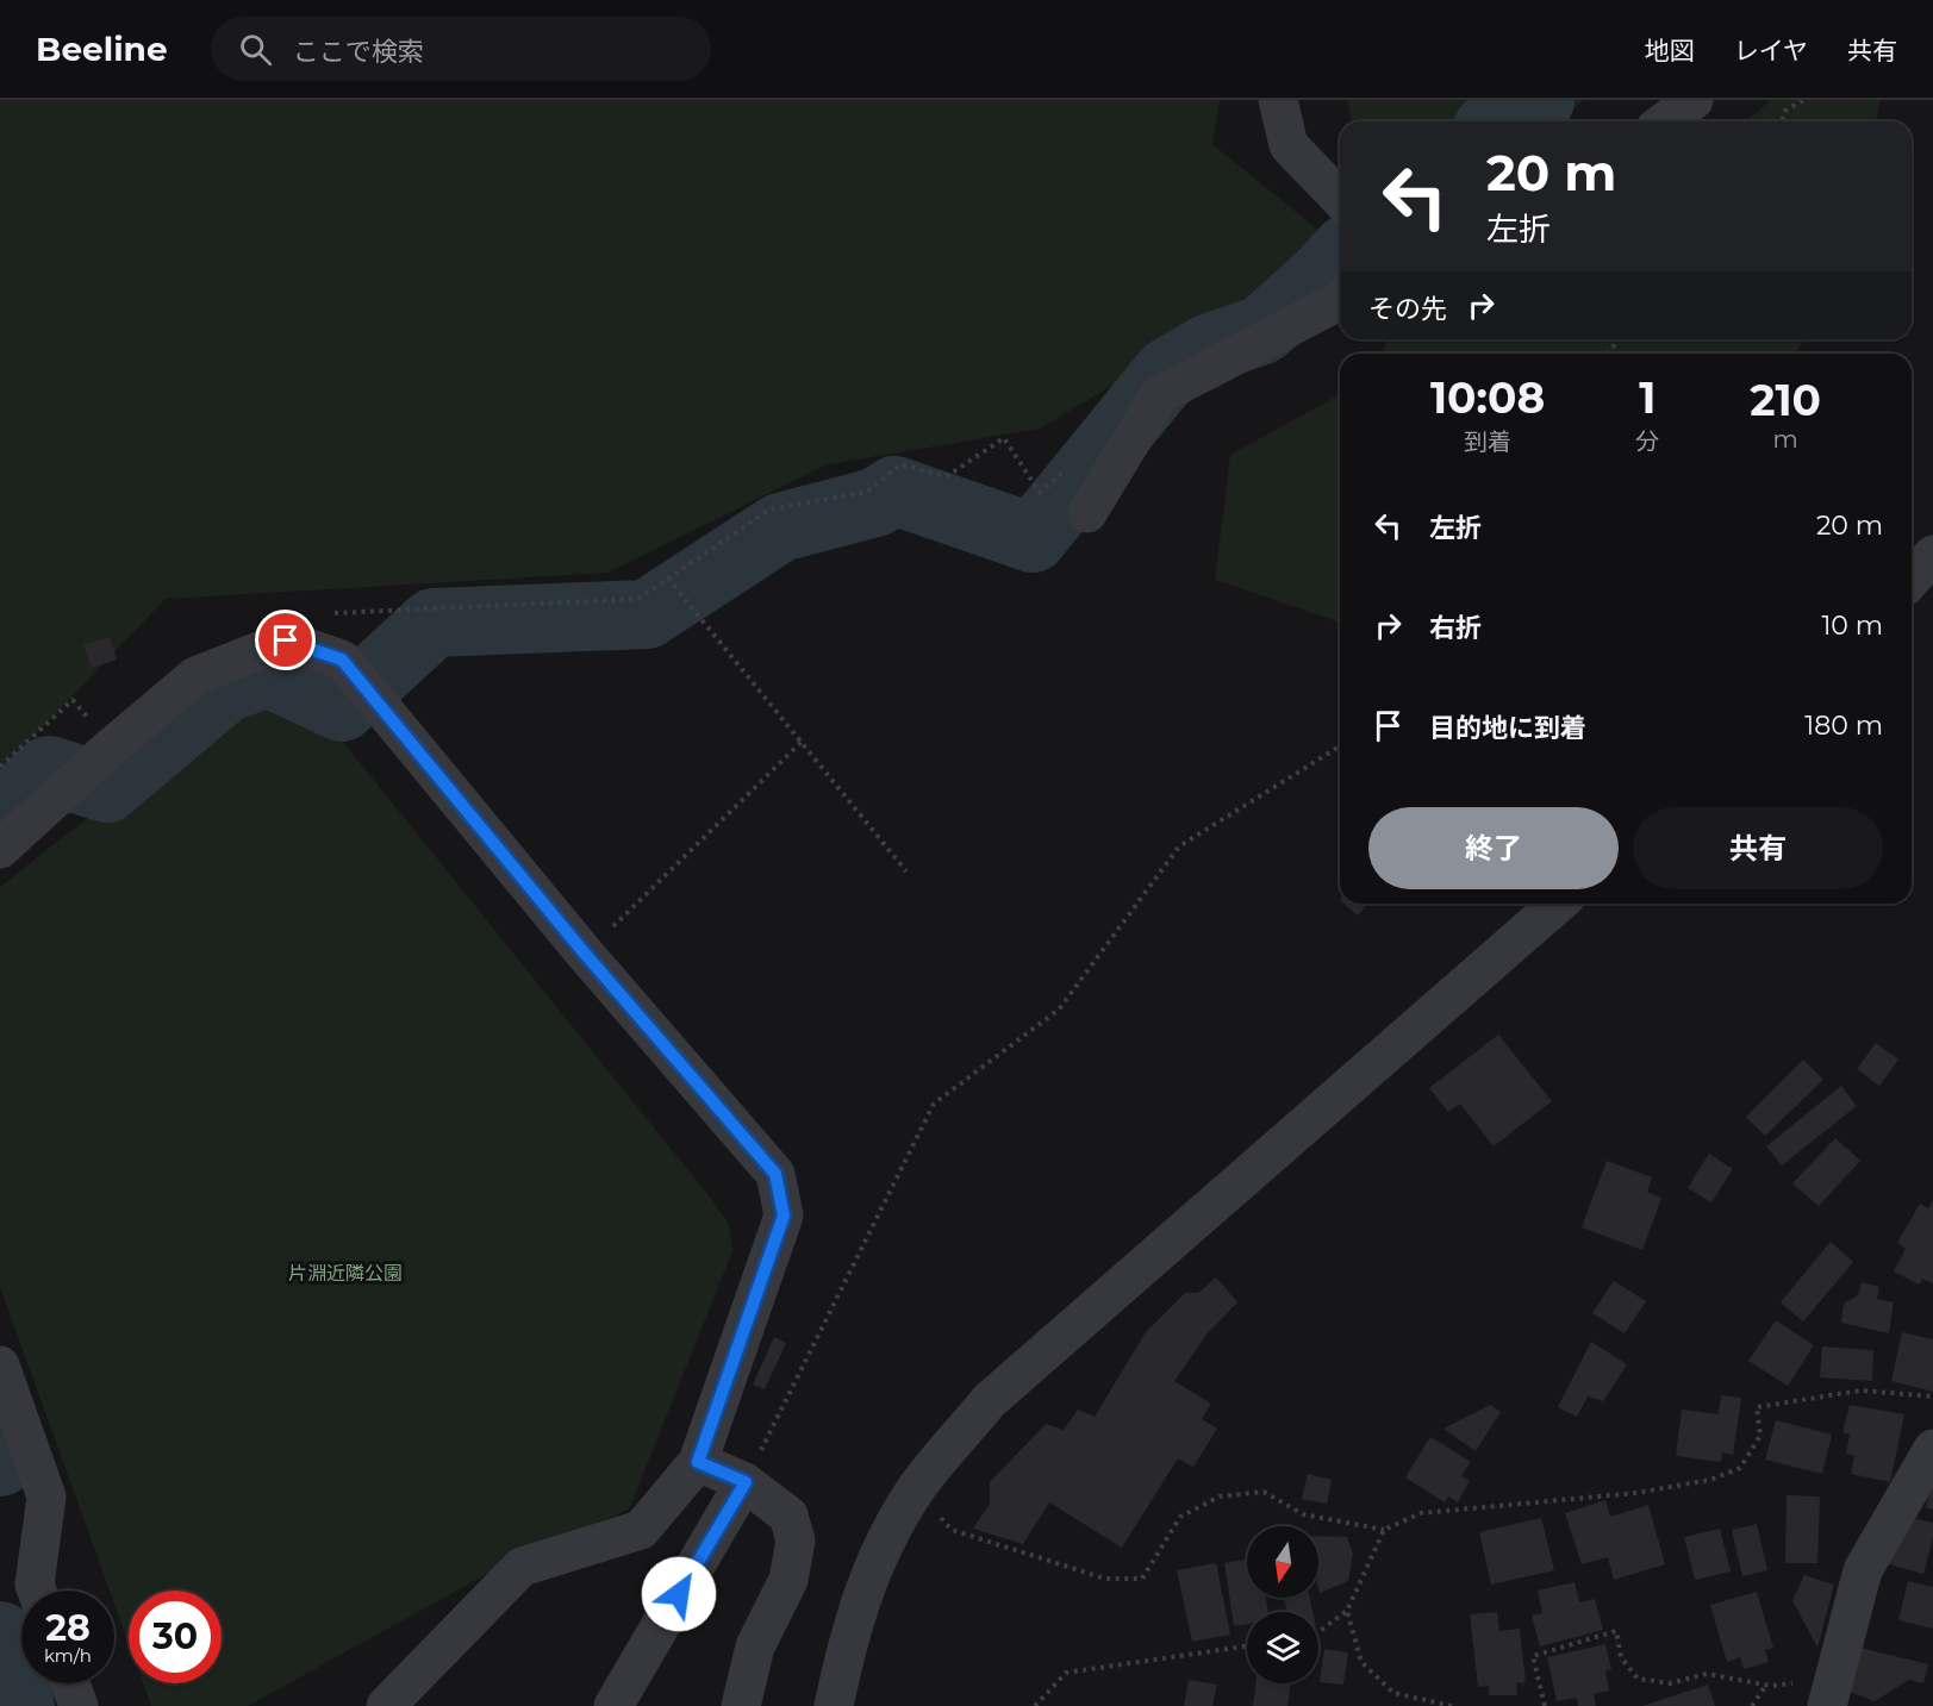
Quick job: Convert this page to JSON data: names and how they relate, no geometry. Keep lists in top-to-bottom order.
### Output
{
  "parks": ["片淵近隣公園"],
  "north": "bottom",
  "page": {
    "header": "Beeline",
    "search": "ここで検索",
    "nav": ["地図", "レイヤ", "共有"],
    "turn": ["20 m", "左折"],
    "then": "その先",
    "eta": [
      "10:08",
      "到着",
      "1",
      "分",
      "210",
      "m"
    ],
    "list": [
      {
        "name": "左折",
        "value": "20 m"
      },
      {
        "name": "右折",
        "value": "10 m"
      },
      {
        "name": "目的地に到着",
        "value": "180 m"
      }
    ],
    "buttons": ["終了", "共有"],
    "speed": "28 km/h",
    "limit": "30"
  }
}
